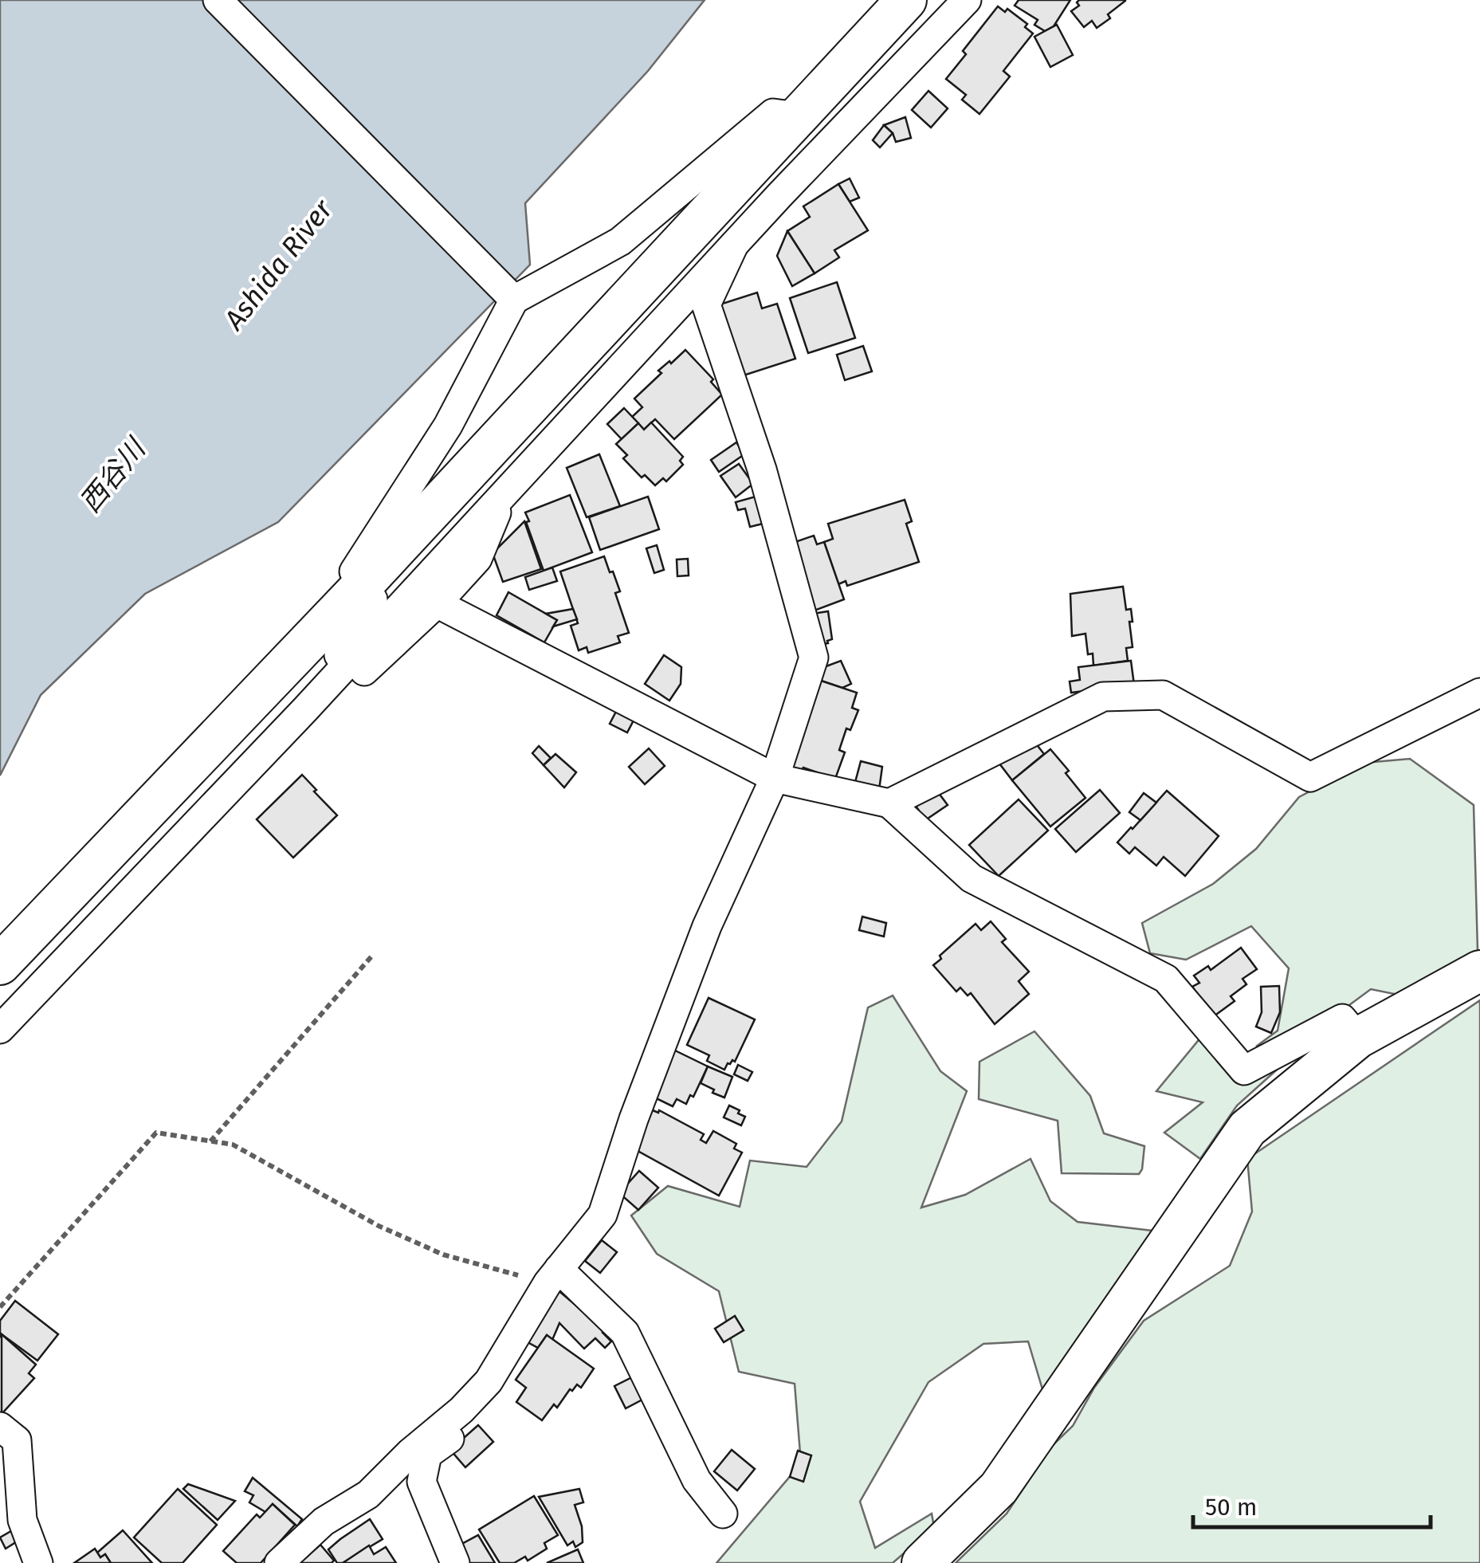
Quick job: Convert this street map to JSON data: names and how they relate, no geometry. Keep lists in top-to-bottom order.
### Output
{
  "water": ["Ashida River", "西谷川"],
  "scale_bar": "50 m"
}
